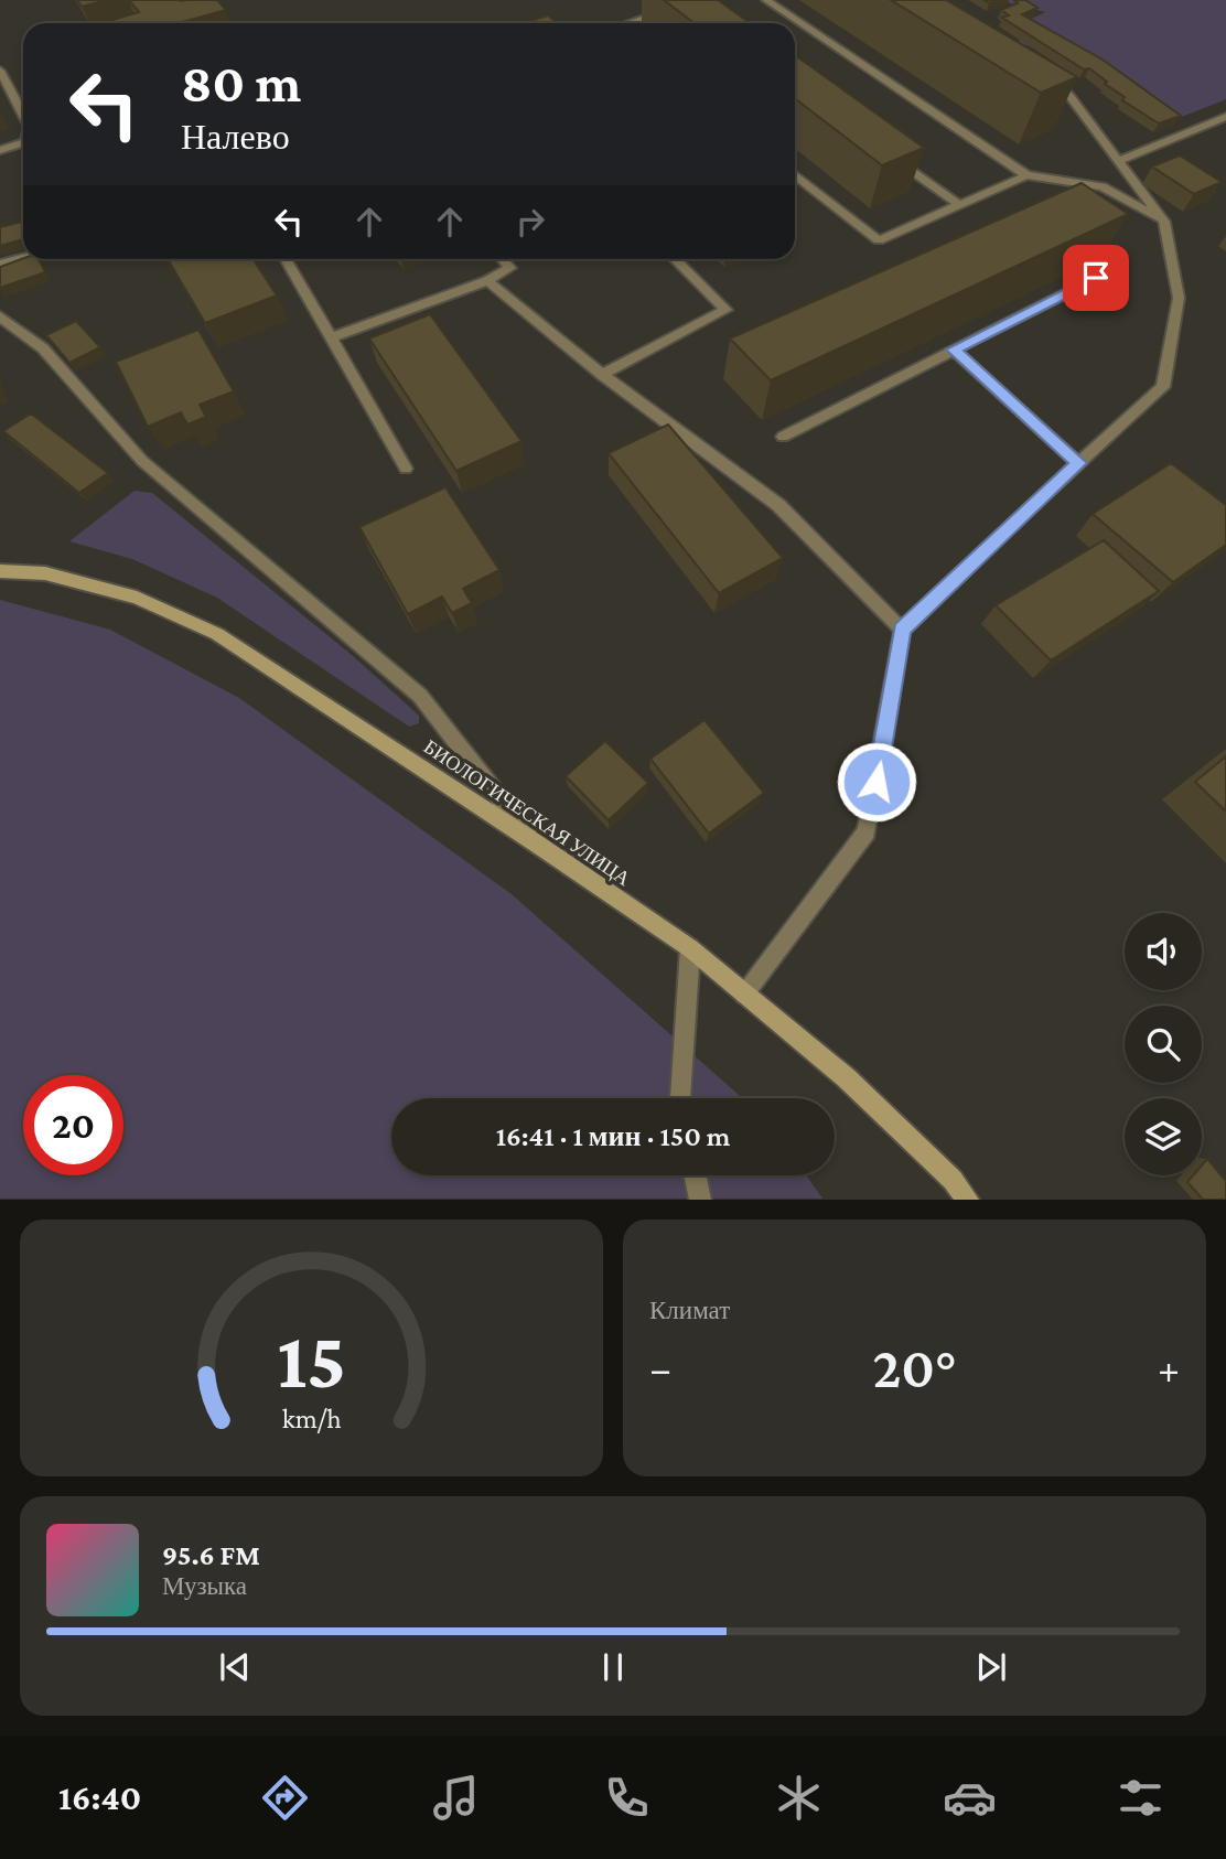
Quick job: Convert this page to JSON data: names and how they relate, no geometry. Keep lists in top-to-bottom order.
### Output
{
  "streets": {
    "street": ["БИОЛОГИЧЕСКАЯ УЛИЦА"]
  },
  "page": {
    "turn": ["80 m", "Налево"],
    "limit": "20",
    "trip": "16:41 · 1 мин · 150 m",
    "tile": "Климат",
    "heat": ["−", "20°", "+"],
    "song": ["95.6 FM", "Музыка"],
    "tabs": "16:40",
    "gauge": ["15", "km/h"]
  }
}
